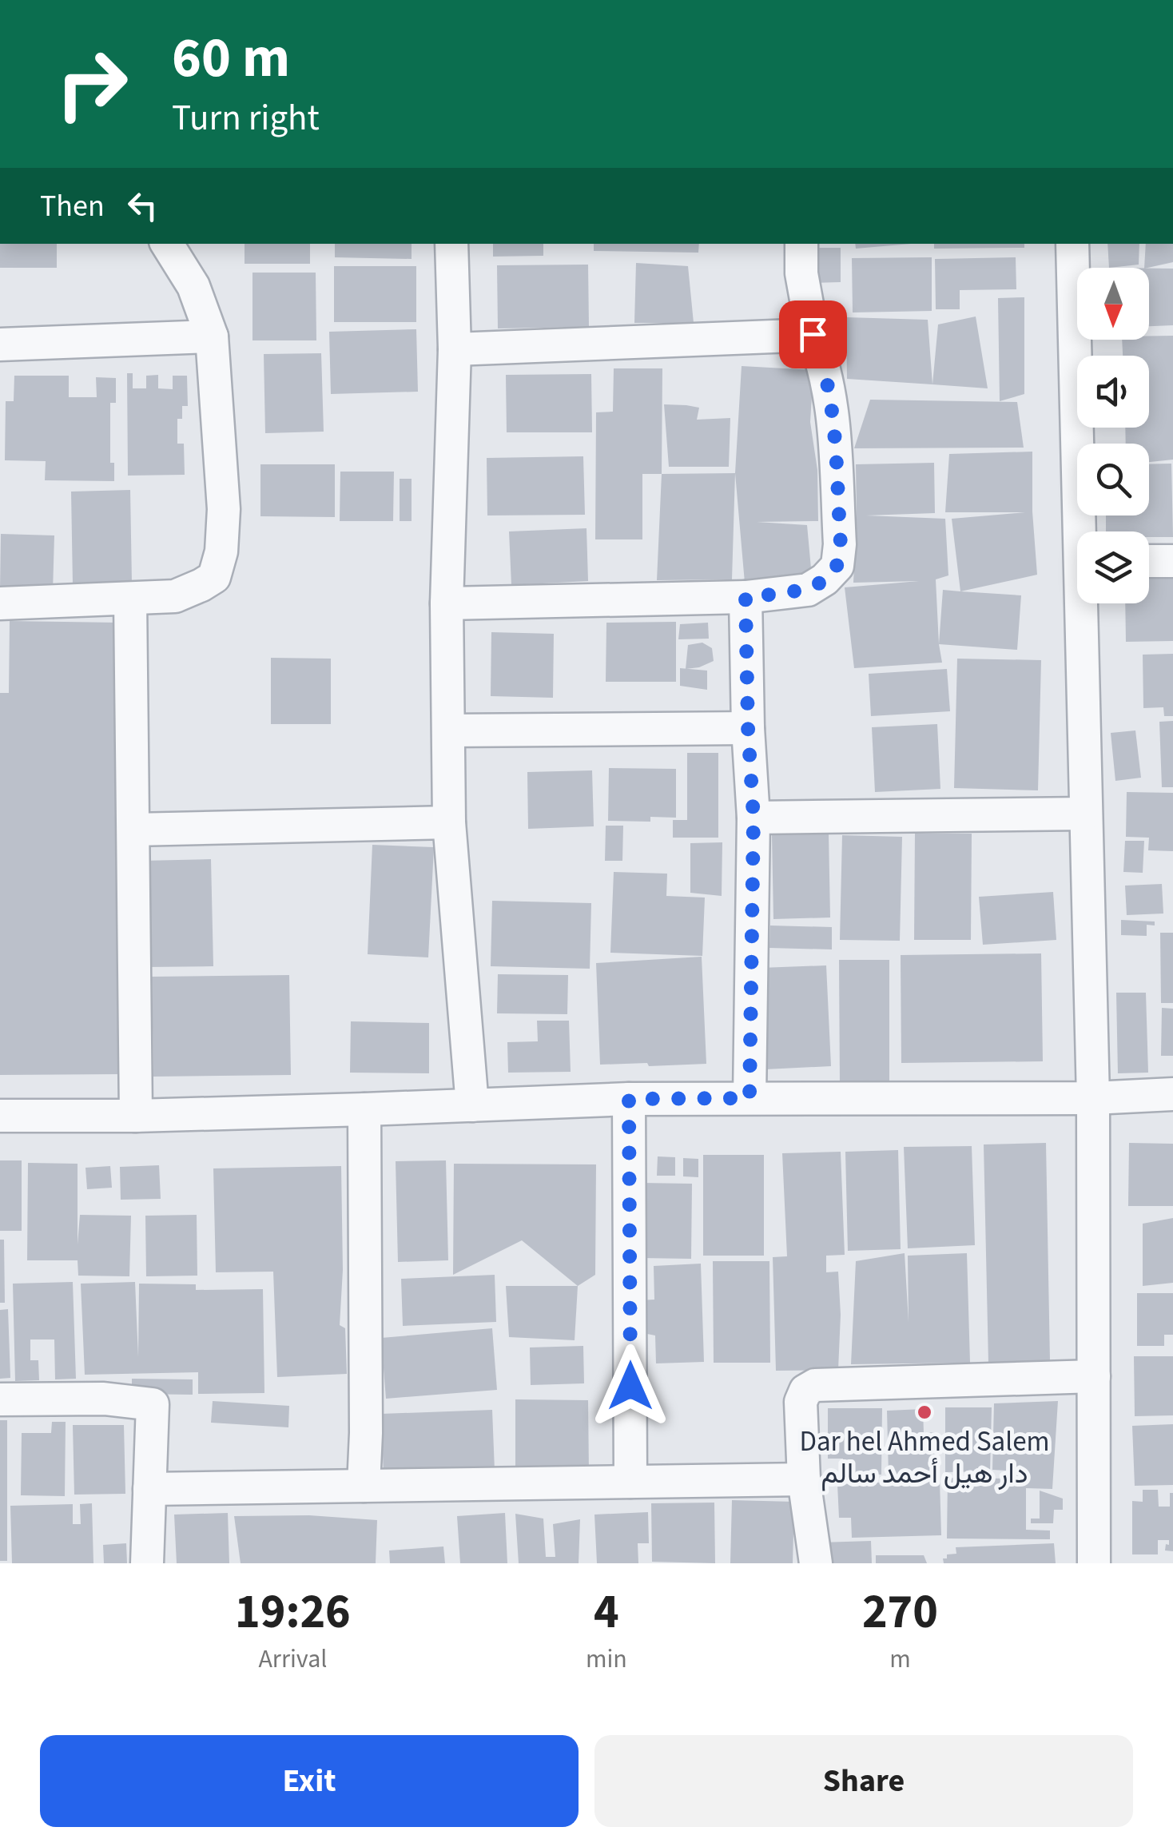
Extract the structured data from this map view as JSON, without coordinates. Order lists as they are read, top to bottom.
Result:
{
  "places": ["Dar hel Ahmed Salem دار هيل أحمد سالم"],
  "north": "bottom",
  "page": {
    "turn": ["60 m", "Turn right"],
    "then": "Then",
    "eta": [
      "19:26",
      "Arrival",
      "4",
      "min",
      "270",
      "m"
    ],
    "buttons": ["Exit", "Share"]
  }
}
